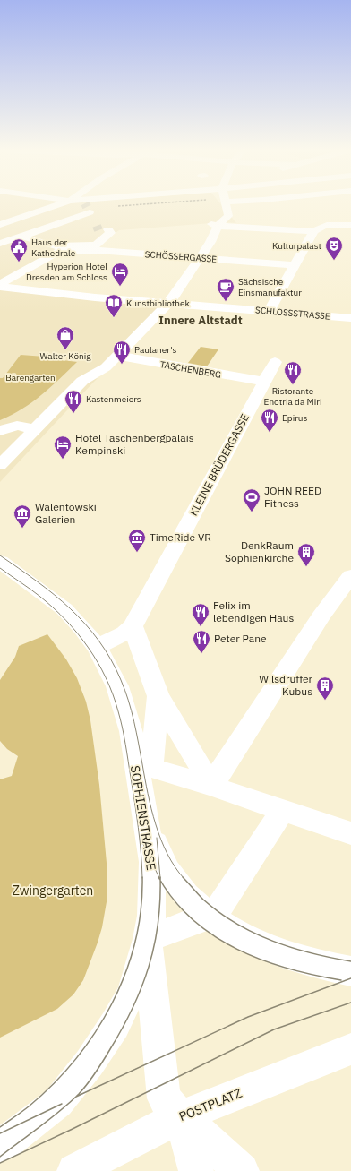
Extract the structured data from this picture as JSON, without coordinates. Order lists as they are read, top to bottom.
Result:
{
  "streets": {
    "street": [
      "SCHÖSSERGASSE",
      "SCHLOSSSTRASSE",
      "TASCHENBERG",
      "KLEINE BRÜDERGASSE",
      "SOPHIENSTRASSE",
      "POSTPLATZ"
    ]
  },
  "crossings": [
    ["TASCHENBERG", "KLEINE BRÜDERGASSE"],
    ["KLEINE BRÜDERGASSE", "SOPHIENSTRASSE"]
  ],
  "districts": ["Innere Altstadt"],
  "parks": ["Bärengarten", "Zwingergarten"],
  "places": {
    "theatre": ["Kulturpalast"],
    "public building": ["Haus der Kathedrale"],
    "hotel": ["Hyperion Hotel Dresden am Schloss", "Hotel Taschenbergpalais Kempinski"],
    "cafe": ["Sächsische Einsmanufaktur"],
    "library": ["Kunstbibliothek"],
    "shop": ["Walter König"],
    "restaurant": [
      "Paulaner's",
      "Ristorante Enotria da Miri",
      "Kastenmeiers",
      "Epirus",
      "Felix im lebendigen Haus",
      "Peter Pane"
    ],
    "sports": ["JOHN REED Fitness"],
    "museum": ["Walentowski Galerien", "TimeRide VR"],
    "building": ["DenkRaum Sophienkirche", "Wilsdruffer Kubus"]
  }
}
